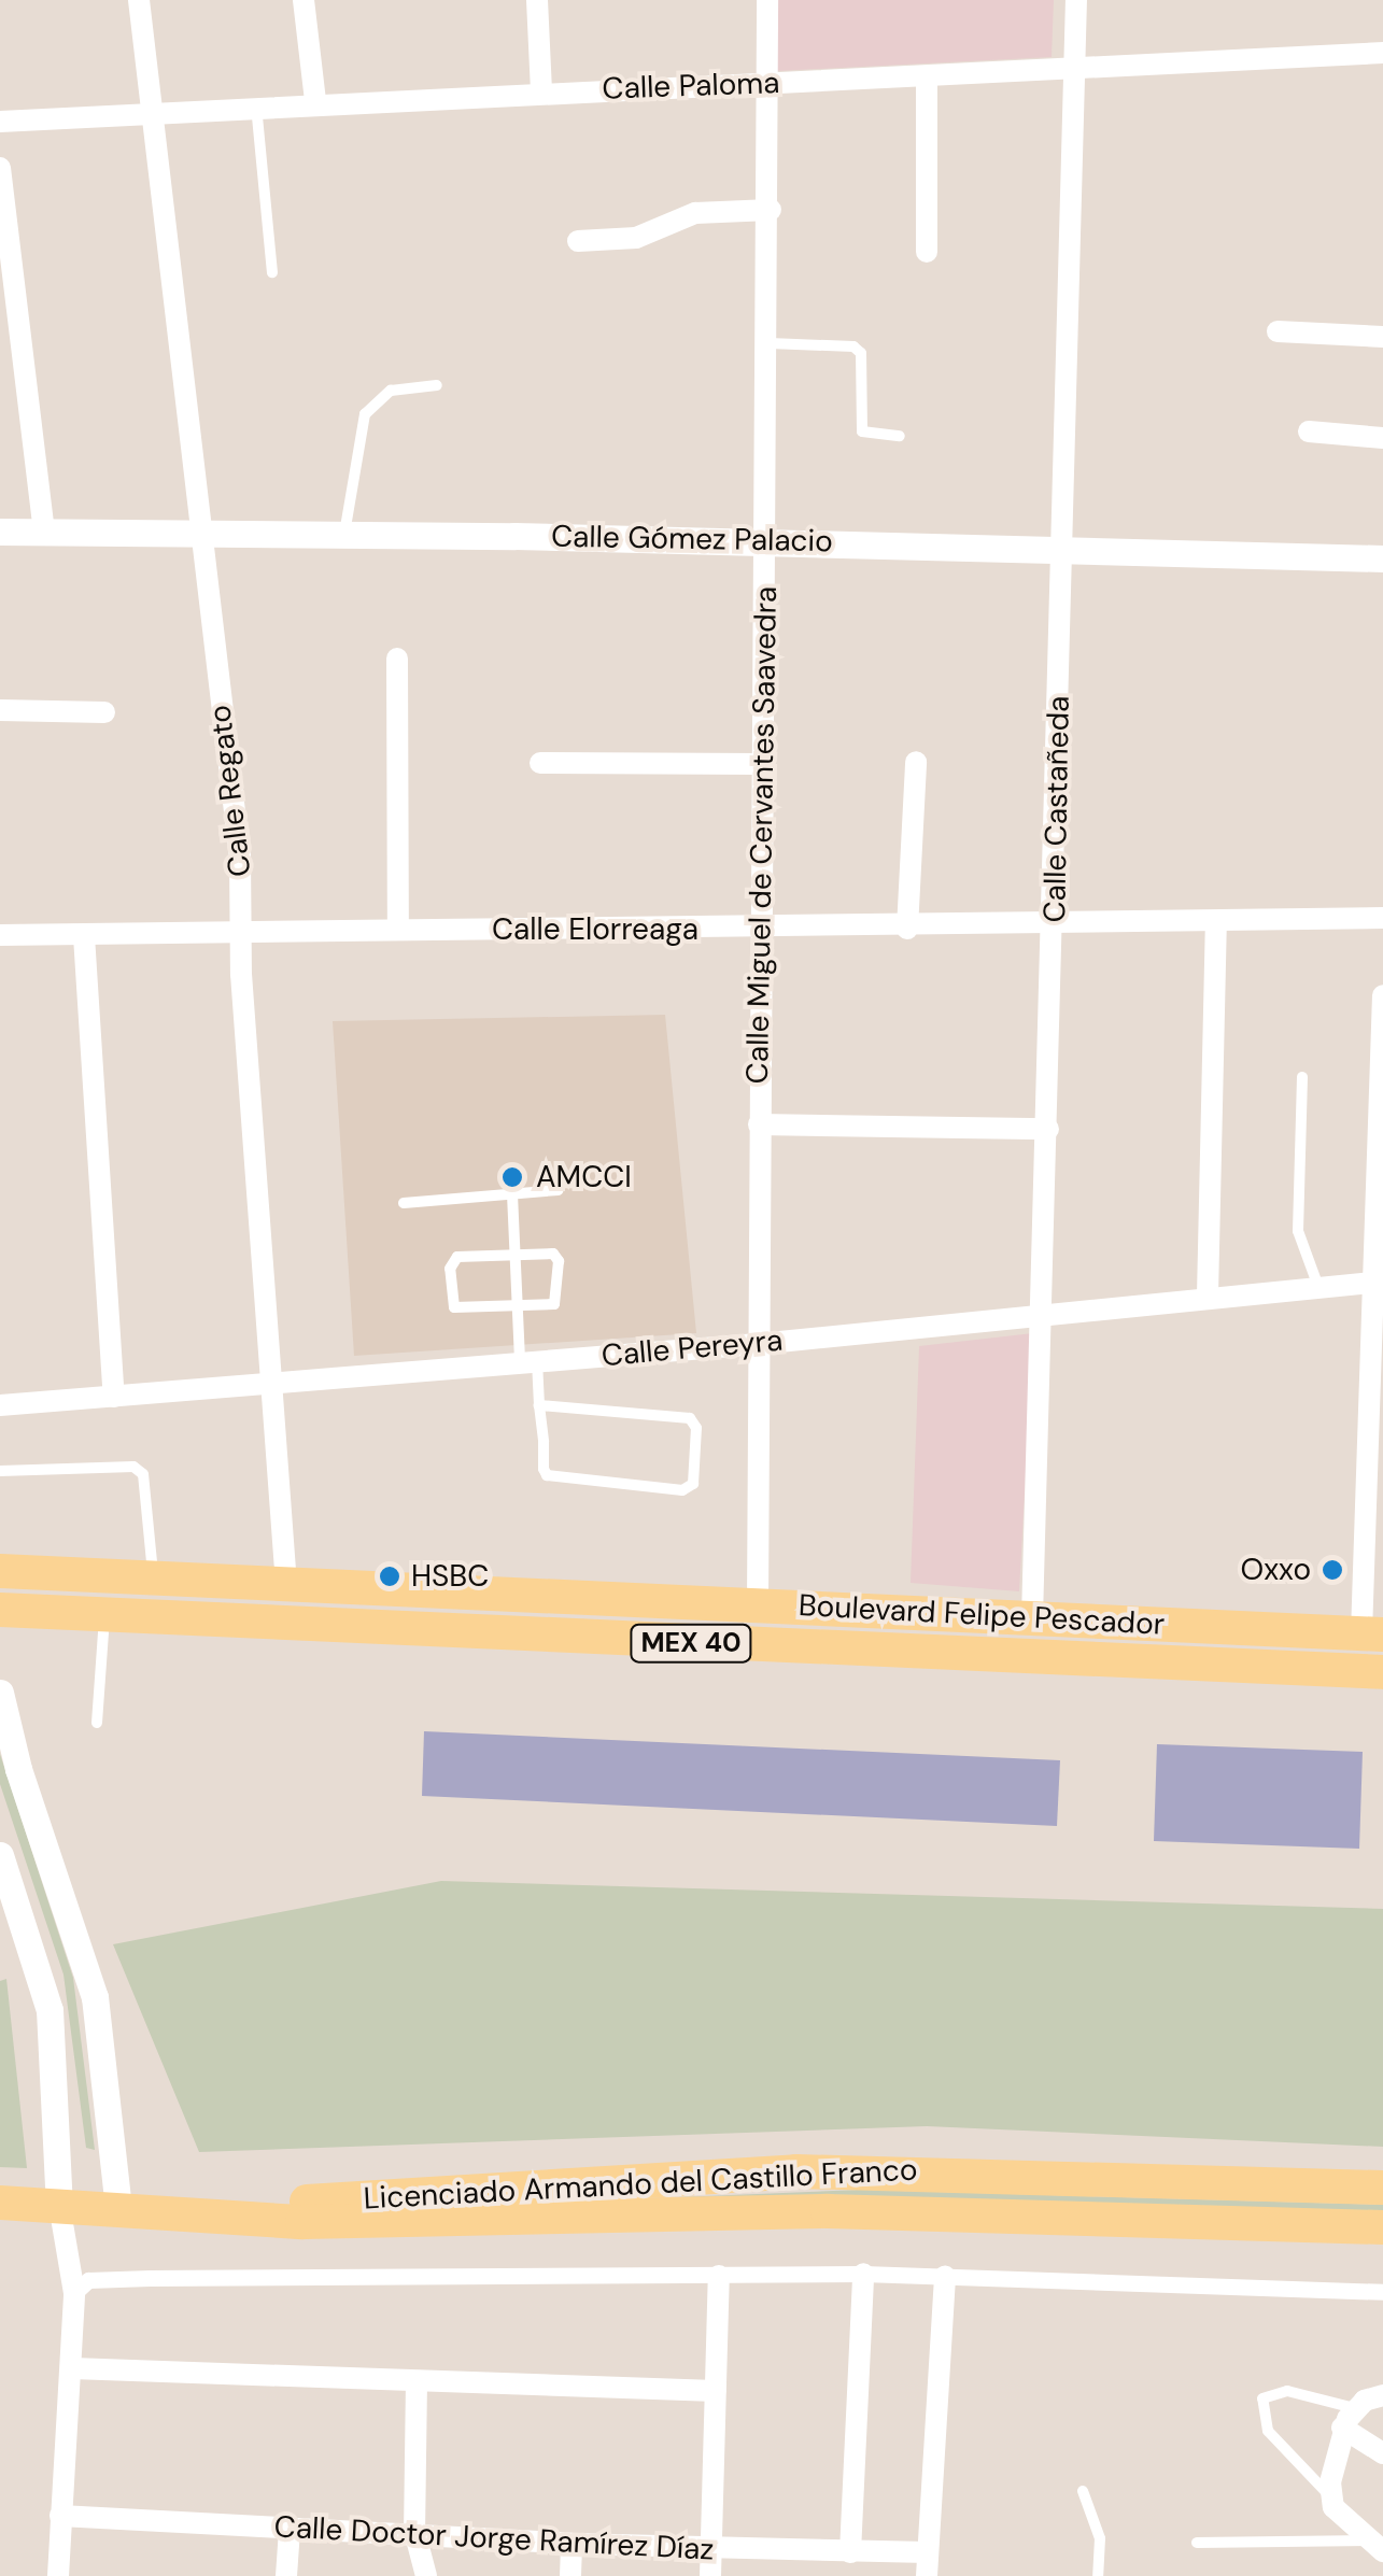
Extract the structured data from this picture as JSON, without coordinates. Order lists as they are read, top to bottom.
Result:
{
  "streets": {
    "main road": ["Boulevard Felipe Pescador", "MEX 40", "Licenciado Armando del Castillo Franco"],
    "street": [
      "Calle Paloma",
      "Calle Gómez Palacio",
      "Calle Regato",
      "Calle Castañeda",
      "Calle Miguel de Cervantes Saavedra",
      "Calle Elorreaga",
      "Calle Pereyra",
      "Calle Doctor Jorge Ramírez Díaz"
    ]
  },
  "crossings": [
    ["Calle Paloma", "Calle Regato"],
    ["Calle Paloma", "Calle Castañeda"],
    ["Calle Paloma", "Calle Miguel de Cervantes Saavedra"],
    ["Calle Gómez Palacio", "Calle Regato"],
    ["Calle Gómez Palacio", "Calle Castañeda"],
    ["Calle Gómez Palacio", "Calle Miguel de Cervantes Saavedra"],
    ["Calle Regato", "Calle Elorreaga"],
    ["Calle Regato", "Calle Pereyra"],
    ["Calle Regato", "Boulevard Felipe Pescador"],
    ["Calle Castañeda", "Calle Elorreaga"],
    ["Calle Castañeda", "Calle Pereyra"],
    ["Calle Castañeda", "Boulevard Felipe Pescador"],
    ["Calle Miguel de Cervantes Saavedra", "Calle Elorreaga"],
    ["Calle Miguel de Cervantes Saavedra", "Calle Pereyra"],
    ["Calle Miguel de Cervantes Saavedra", "Boulevard Felipe Pescador"]
  ],
  "places": ["AMCCI", "Oxxo", "HSBC"]
}
